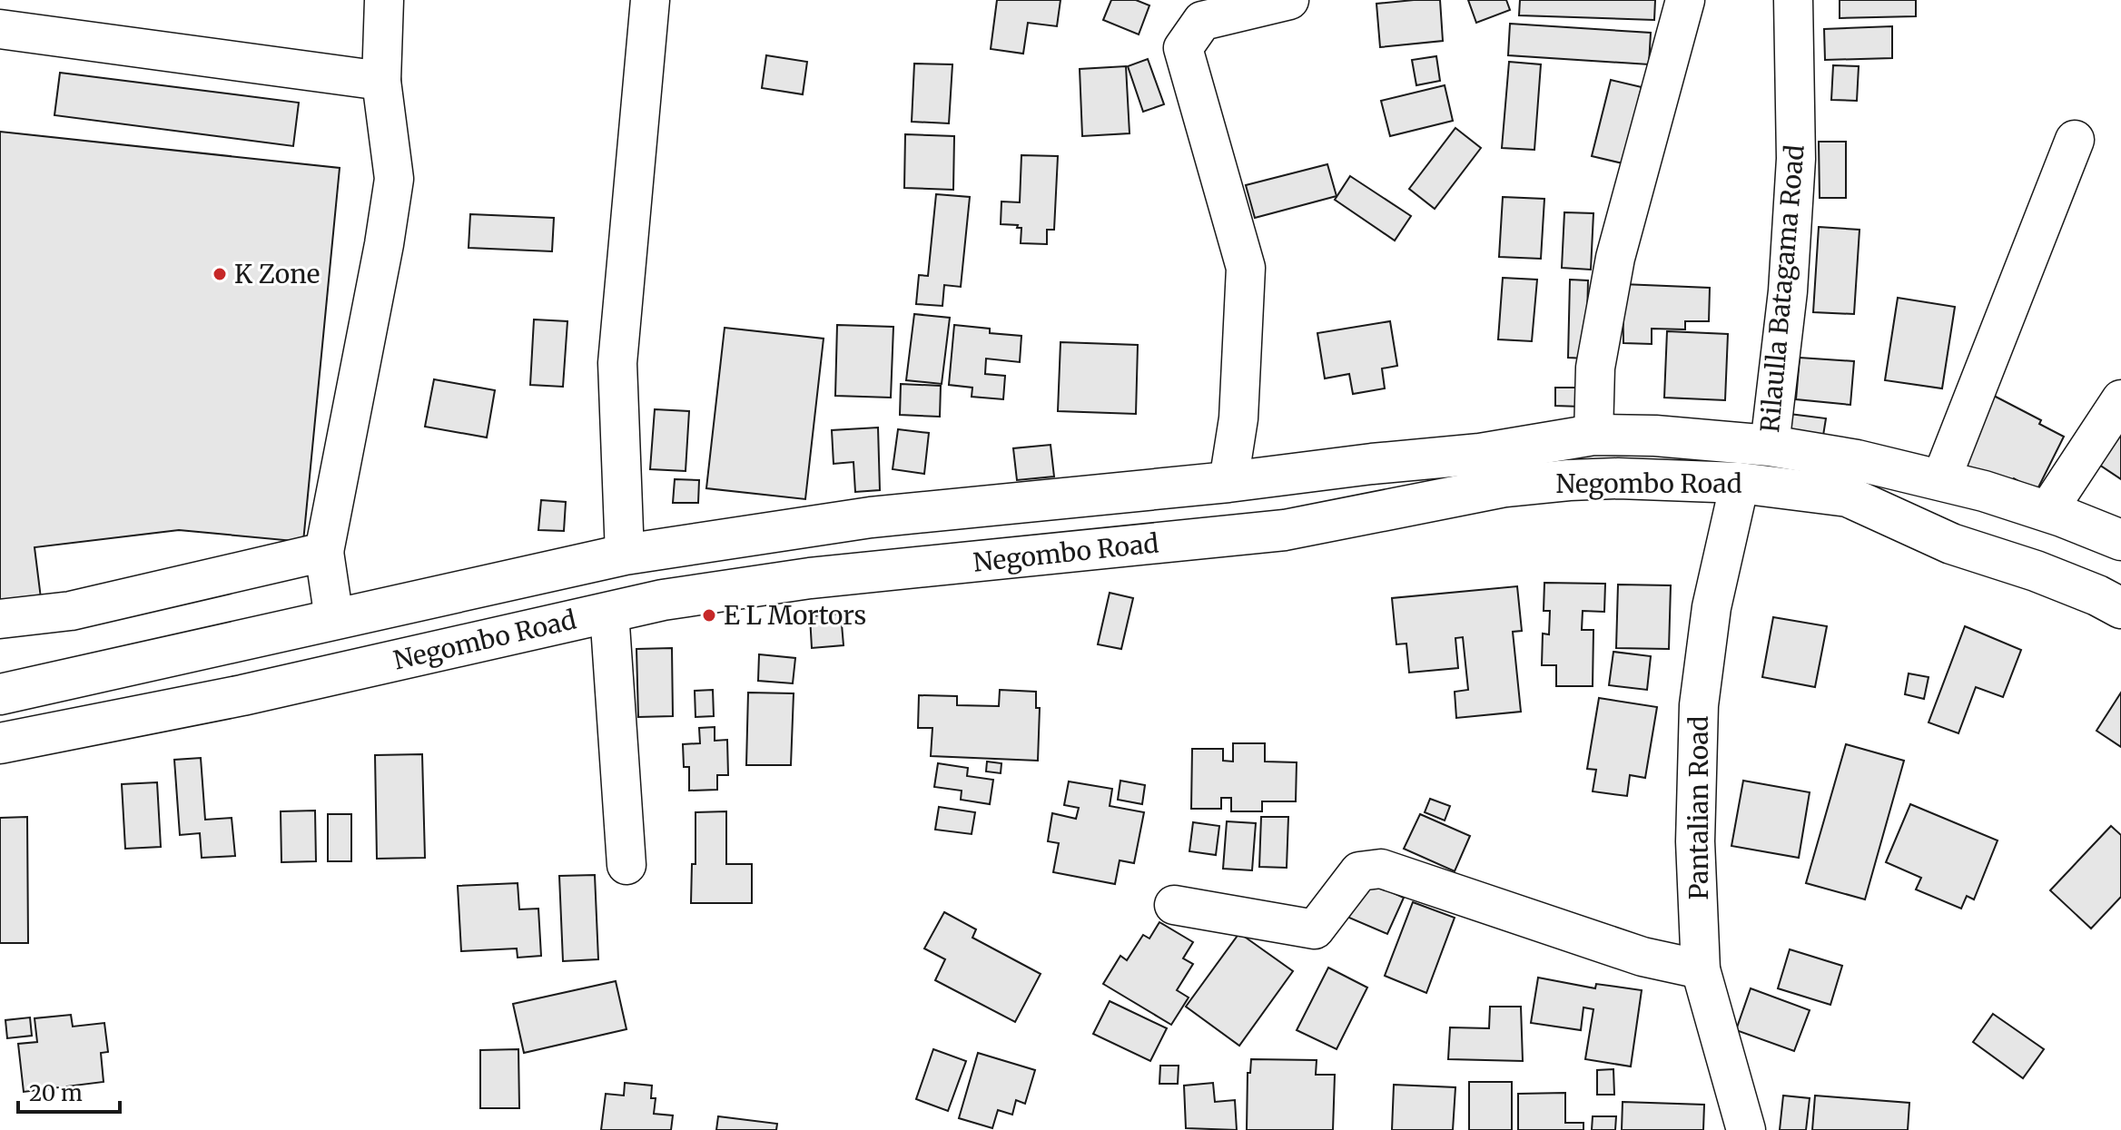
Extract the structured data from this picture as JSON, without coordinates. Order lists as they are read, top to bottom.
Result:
{
  "streets": {
    "highway": ["Negombo Road"],
    "street": ["Rilaulla Batagama Road", "Pantalian Road"]
  },
  "crossings": [
    ["Rilaulla Batagama Road", "Negombo Road"],
    ["Negombo Road", "Pantalian Road"]
  ],
  "places": ["K Zone", "E L Mortors"],
  "scale_bar": "20 m"
}
